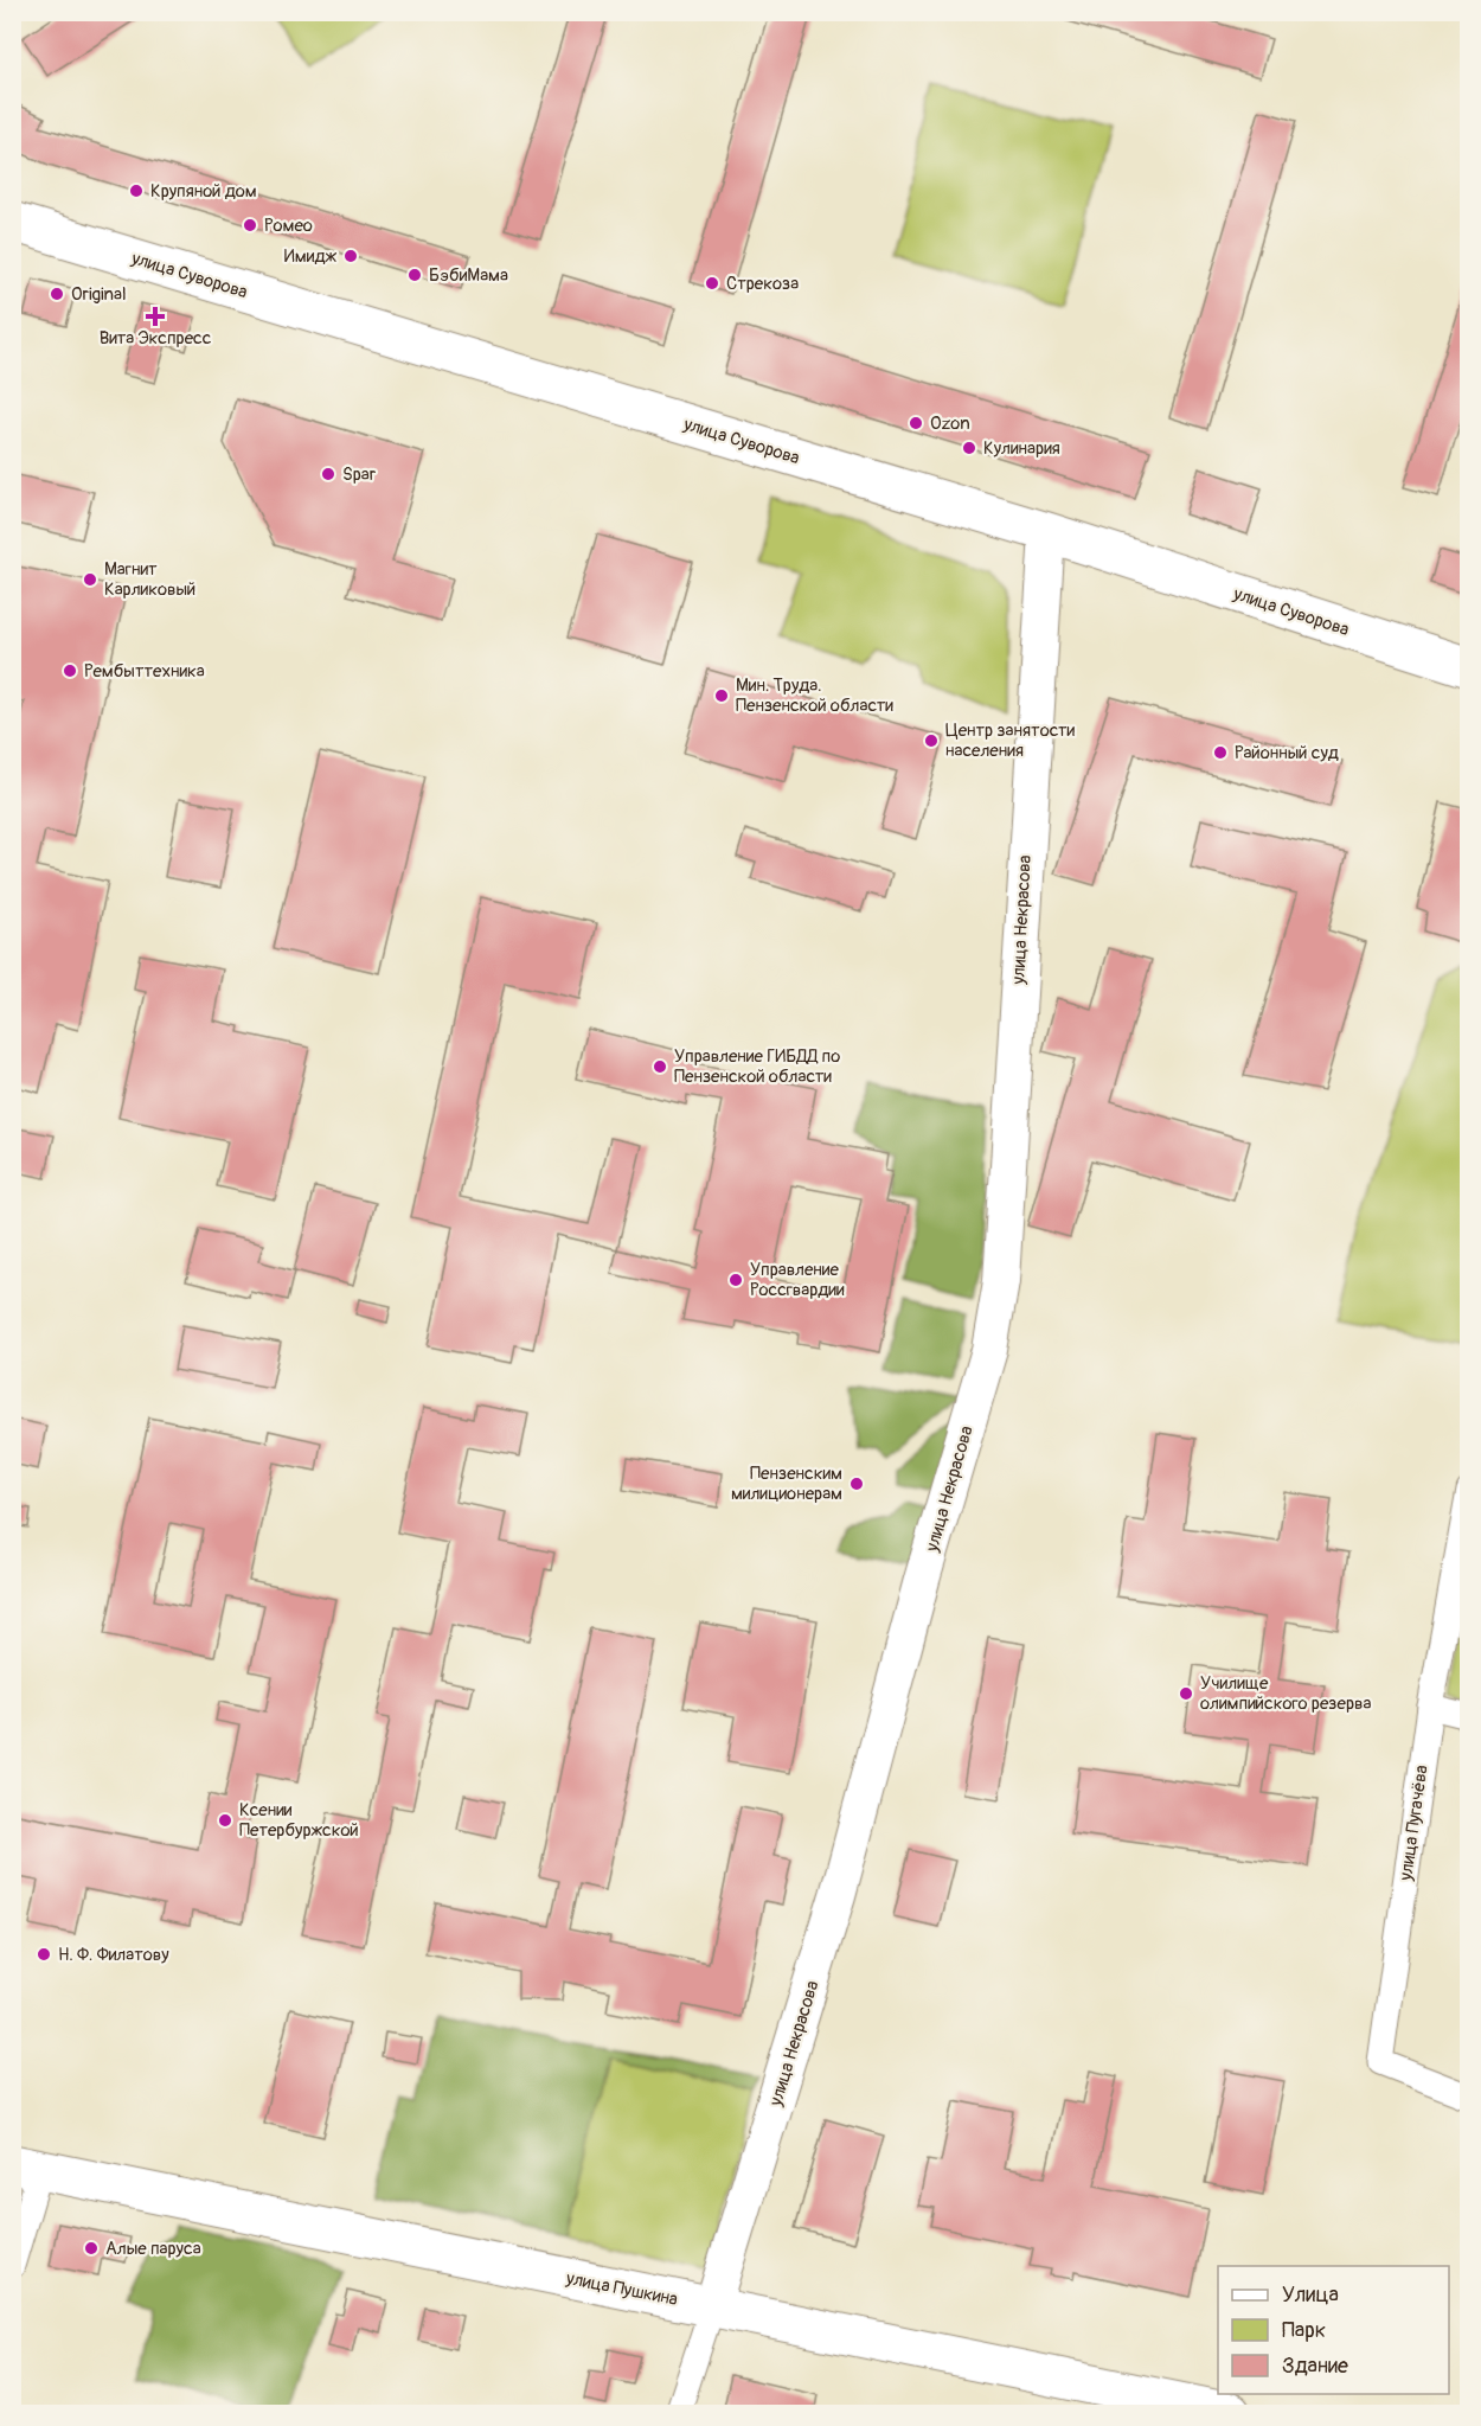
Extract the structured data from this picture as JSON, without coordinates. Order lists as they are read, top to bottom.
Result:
{
  "streets": {
    "main road": ["улица Суворова", "улица Некрасова", "улица Пушкина"],
    "street": ["улица Пугачёва"]
  },
  "crossings": [
    ["улица Суворова", "улица Некрасова"],
    ["улица Некрасова", "улица Пушкина"]
  ],
  "places": {
    "other": [
      "Крупяной дом",
      "Ромео",
      "Имидж",
      "БэбиМама",
      "Стрекоза",
      "Original",
      "Ozon",
      "Кулинария",
      "Spar",
      "Магнит Карликовый",
      "Рембыттехника",
      "Мин. Труда. Пензенской области",
      "Центр занятости населения",
      "Районный суд",
      "Управление ГИБДД по Пензенской области",
      "Управление Россгвардии",
      "Пензенским милиционерам",
      "Училище олимпийского резерва",
      "Ксении Петербуржской",
      "Н. Ф. Филатову",
      "Алые паруса"
    ],
    "health": ["Вита Экспресс"]
  },
  "legend": ["Улица", "Парк", "Здание"]
}
